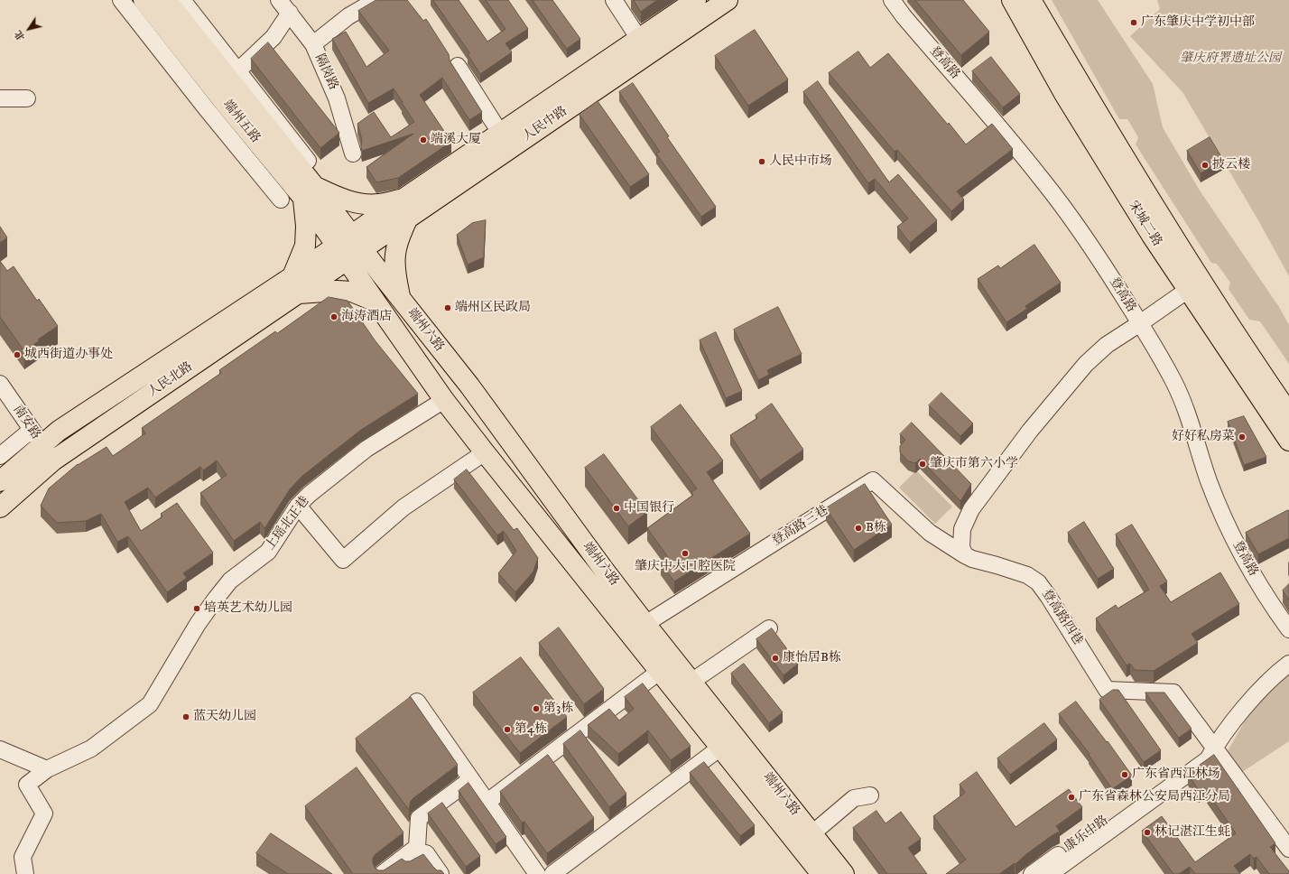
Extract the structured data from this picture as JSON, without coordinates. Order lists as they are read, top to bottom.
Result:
{
  "streets": {
    "main road": [
      "端州五路",
      "人民中路",
      "宋城二路",
      "端州六路",
      "人民北路"
    ],
    "street": [
      "登高路",
      "隔岗路",
      "南安路",
      "上瑶北正巷",
      "登高路三巷",
      "登高路四巷",
      "康乐中路"
    ]
  },
  "crossings": [
    ["端州五路", "人民中路"],
    ["端州五路", "端州六路"],
    ["端州五路", "人民北路"],
    ["人民中路", "端州六路"],
    ["人民中路", "人民北路"],
    ["端州六路", "人民北路"],
    ["端州六路", "上瑶北正巷"],
    ["端州六路", "登高路三巷"],
    ["人民北路", "南安路"],
    ["登高路三巷", "登高路四巷"],
    ["登高路四巷", "康乐中路"]
  ],
  "parks": ["肇庆府署遗址公园"],
  "places": [
    "广东肇庆中学初中部",
    "端溪大厦",
    "人民中市场",
    "披云楼",
    "端州区民政局",
    "海涛酒店",
    "城西街道办事处",
    "好好私房菜",
    "肇庆市第六小学",
    "中国银行",
    "B栋",
    "肇庆中大口腔医院",
    "培英艺术幼儿园",
    "康怡居B栋",
    "第3栋",
    "蓝天幼儿园",
    "第4栋",
    "广东省西江林场",
    "广东省森林公安局西江分局",
    "林记湛江生蚝"
  ],
  "north": "bottom left"
}
